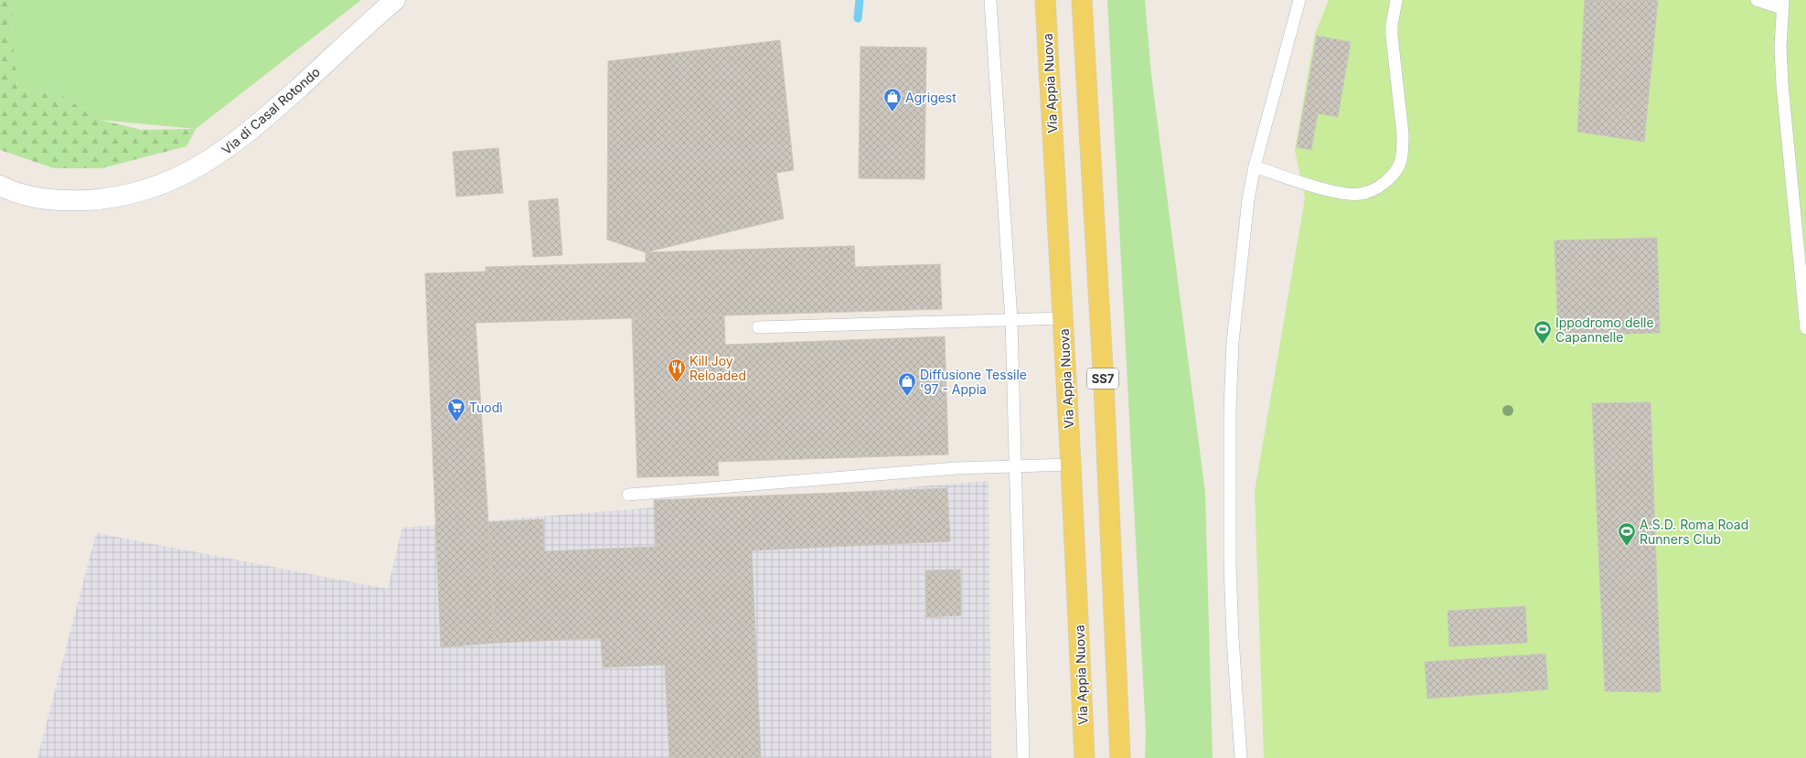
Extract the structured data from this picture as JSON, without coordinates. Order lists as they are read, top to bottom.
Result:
{
  "streets": {
    "main road": ["Via Appia Nuova", "SS7"],
    "street": ["Via di Casal Rotondo"]
  },
  "places": {
    "shop": ["Agrigest", "Diffusione Tessile '97 - Appia"],
    "sports": ["Ippodromo delle Capannelle", "A.S.D. Roma Road Runners Club"],
    "restaurant": ["Kill Joy Reloaded"],
    "supermarket": ["Tuodì"]
  }
}
